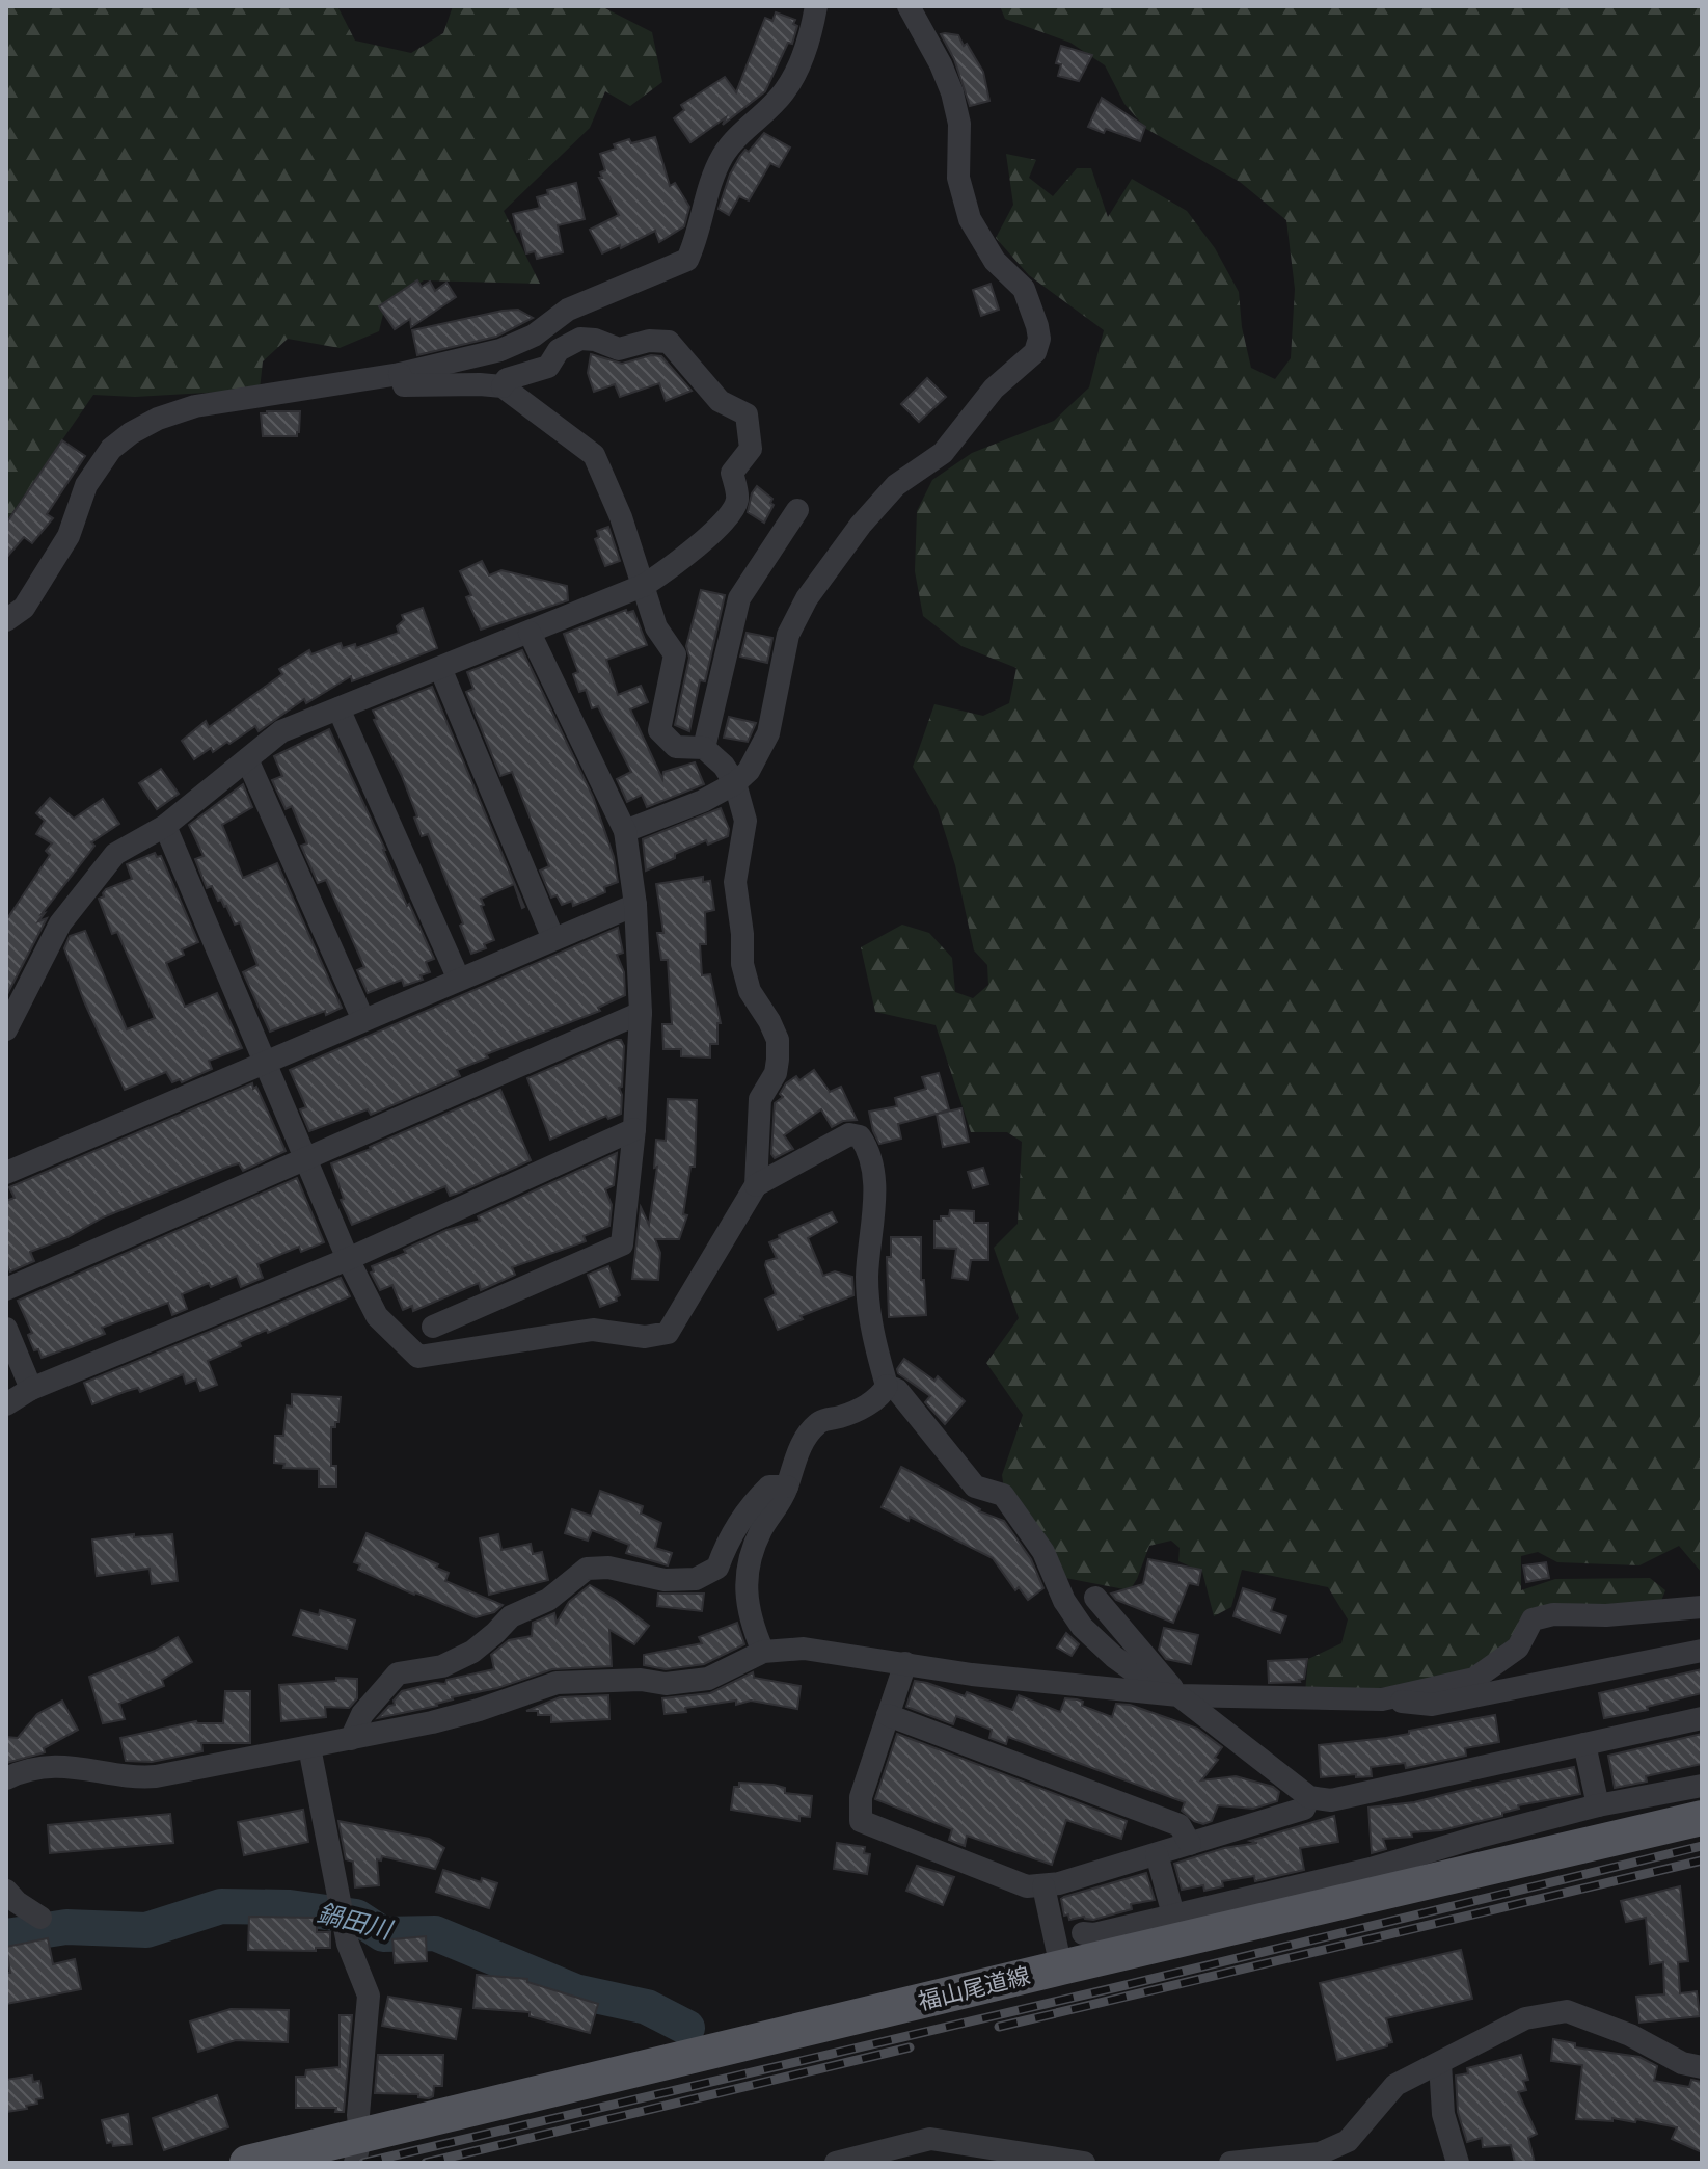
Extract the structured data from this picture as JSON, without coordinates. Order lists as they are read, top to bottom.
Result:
{
  "streets": {
    "main road": ["福山尾道線"]
  },
  "water": ["鍋田川"]
}
